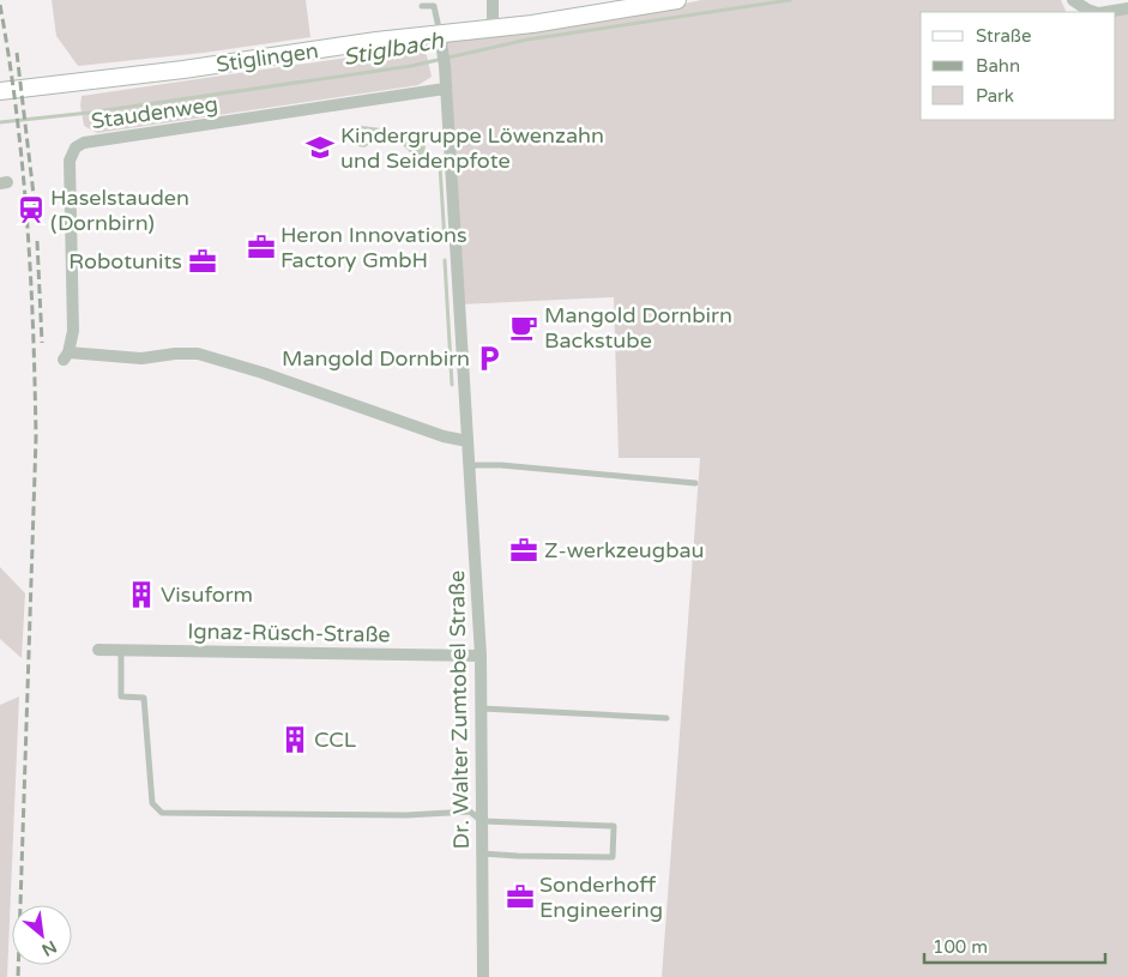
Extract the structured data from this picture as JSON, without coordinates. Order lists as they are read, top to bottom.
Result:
{
  "streets": {
    "main road": ["Stiglingen"],
    "street": ["Staudenweg", "Ignaz-Rüsch-Straße", "Dr. Walter Zumtobel Straße"]
  },
  "crossings": [
    ["Stiglingen", "Dr. Walter Zumtobel Straße"],
    ["Staudenweg", "Dr. Walter Zumtobel Straße"],
    ["Ignaz-Rüsch-Straße", "Dr. Walter Zumtobel Straße"]
  ],
  "water": ["Stiglbach"],
  "places": {
    "school or university": ["Kindergruppe Löwenzahn und Seidenpfote"],
    "station": ["Haselstauden (Dornbirn)"],
    "office": [
      "Heron Innovations Factory GmbH",
      "Robotunits",
      "Z-werkzeugbau",
      "Sonderhoff Engineering"
    ],
    "cafe": ["Mangold Dornbirn Backstube"],
    "parking": ["Mangold Dornbirn"],
    "building": ["Visuform", "CCL"]
  },
  "legend": ["Straße", "Bahn", "Park"],
  "scale_bar": "100 m",
  "north": "bottom right"
}
